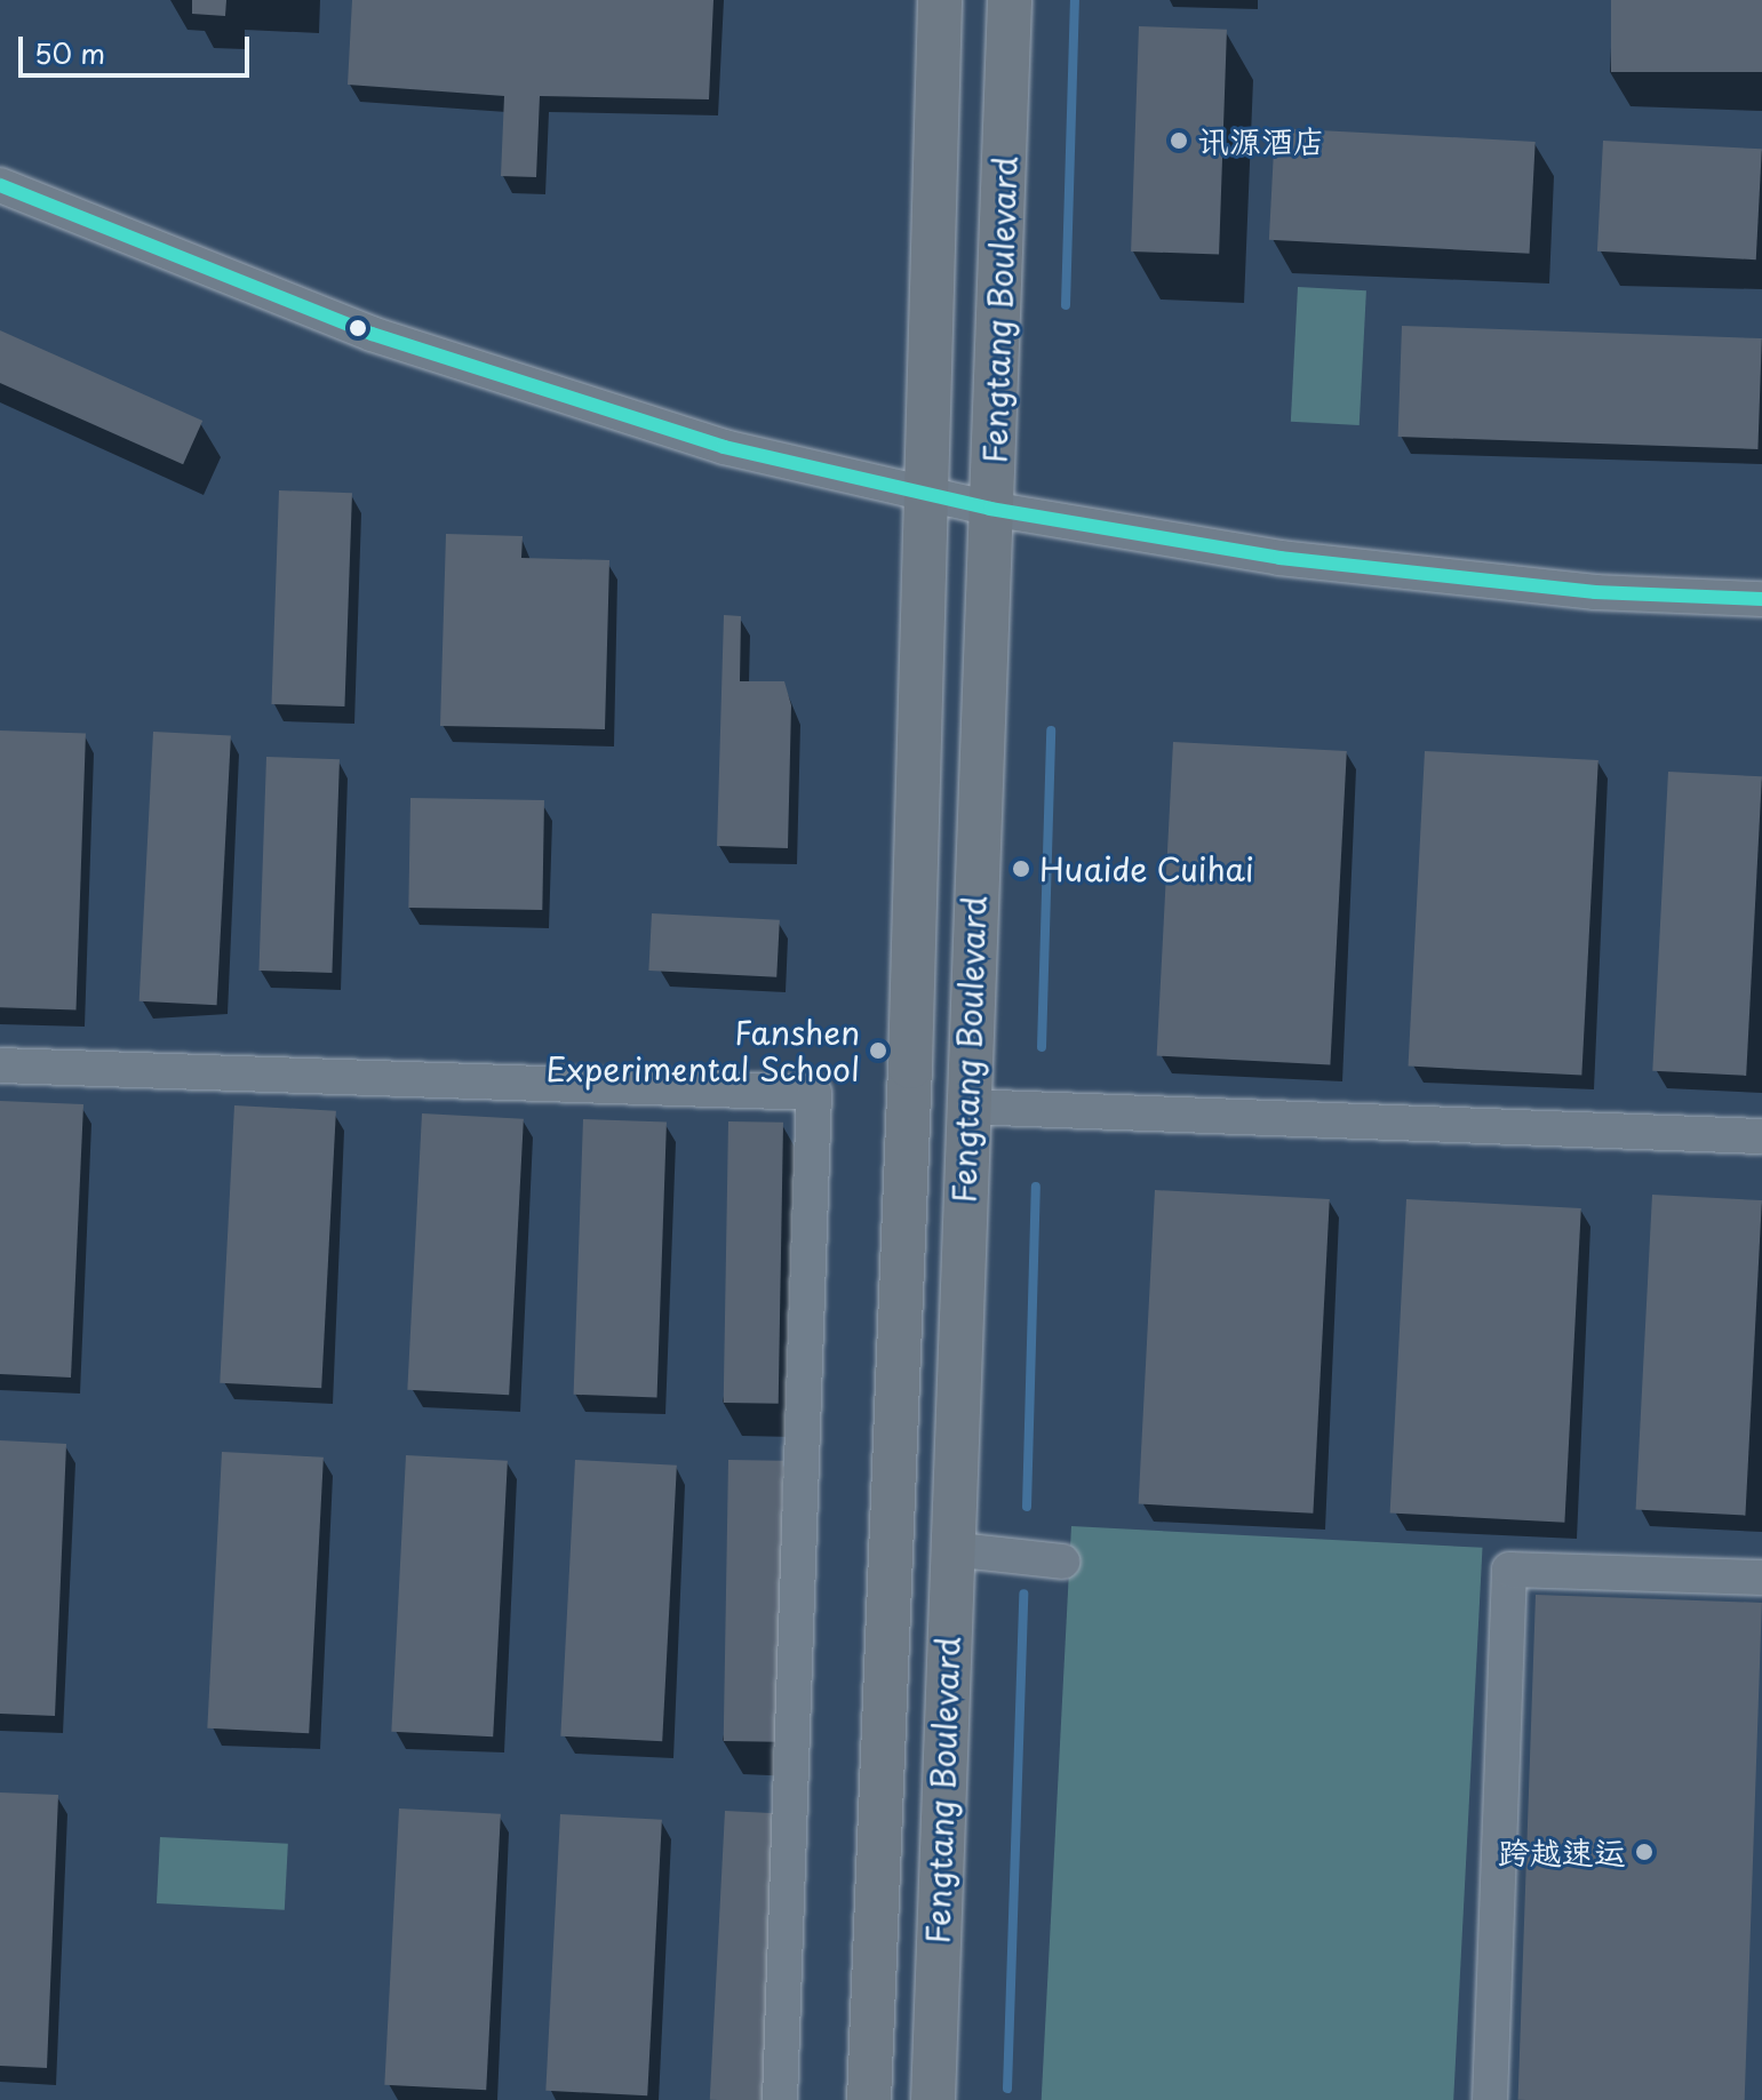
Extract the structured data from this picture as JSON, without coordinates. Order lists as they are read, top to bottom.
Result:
{
  "streets": {
    "main road": ["Fengtang Boulevard"]
  },
  "places": [
    "讯源酒店",
    "Huaide Cuihai",
    "Fanshen Experimental School",
    "跨越速运"
  ],
  "scale_bar": "50 m"
}
